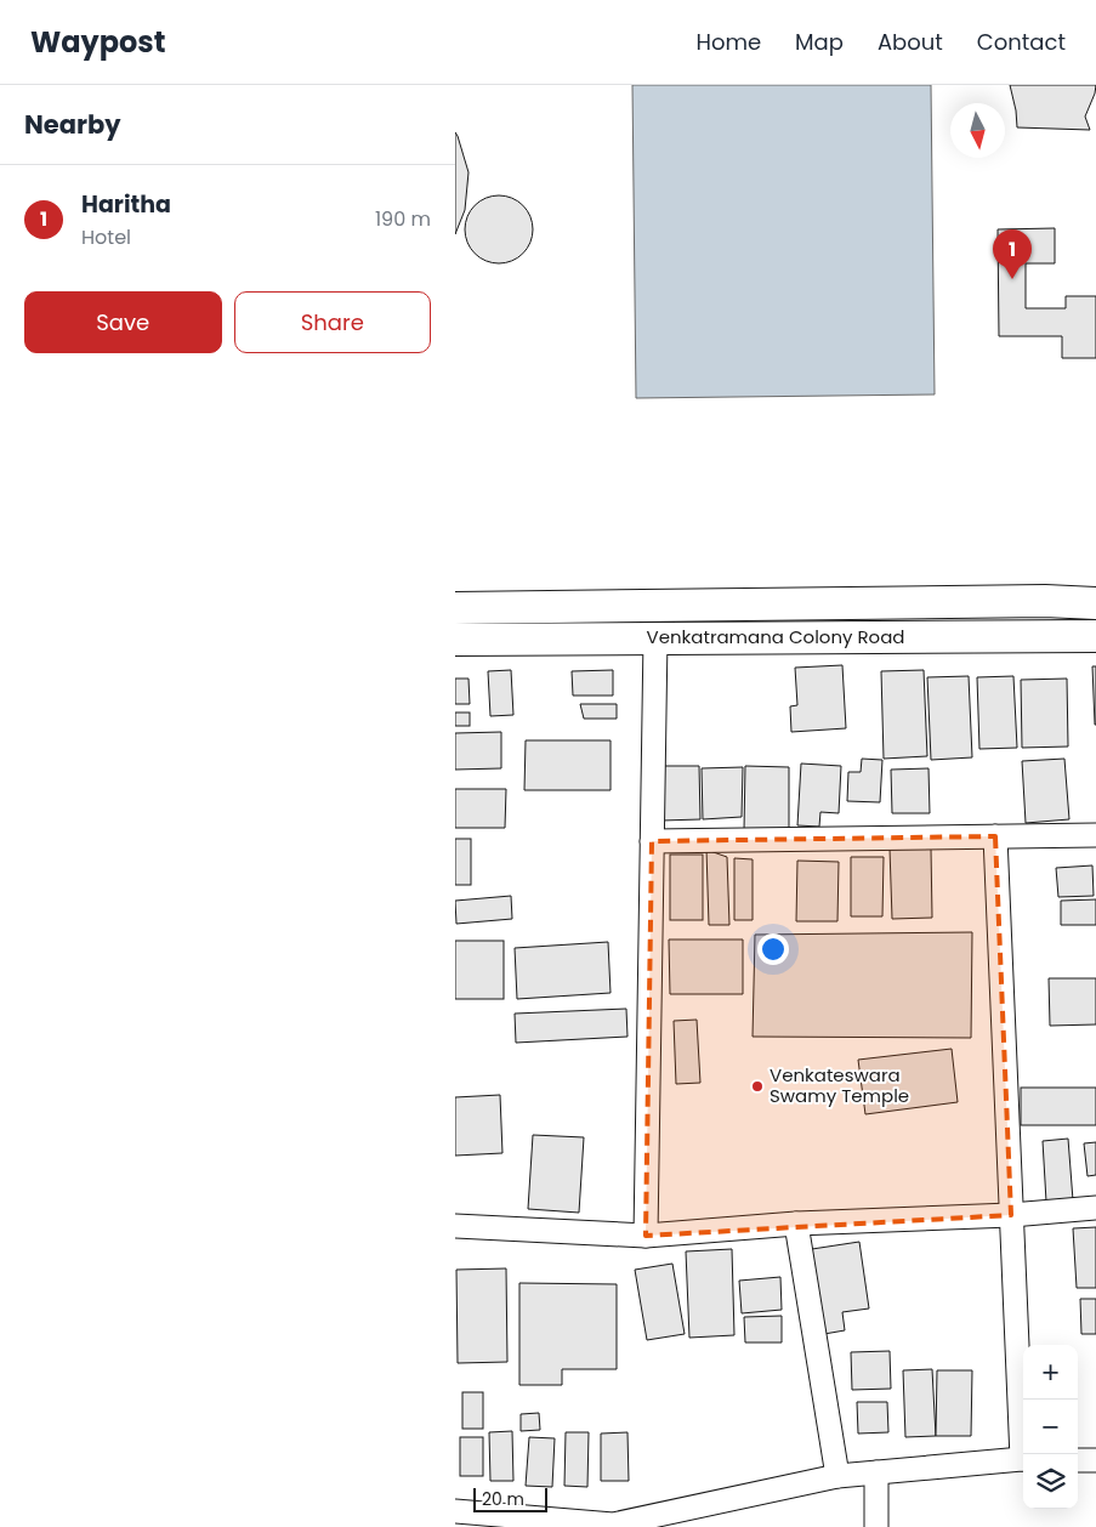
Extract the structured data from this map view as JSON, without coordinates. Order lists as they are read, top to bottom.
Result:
{
  "streets": {
    "main road": ["Venkatramana Colony Road"]
  },
  "places": ["Venkateswara Swamy Temple"],
  "scale_bar": "20 m",
  "north": "bottom",
  "page": {
    "header": "Waypost",
    "nav": [
      "Home",
      "Map",
      "About",
      "Contact"
    ],
    "heading": "Nearby",
    "list": [
      {
        "mark": "1",
        "name": "Haritha",
        "note": "Hotel",
        "value": "190 m"
      }
    ],
    "pins": "1",
    "buttons": ["Save", "Share"],
    "map_buttons": ["+", "−"],
    "scale": "20 m"
  }
}
